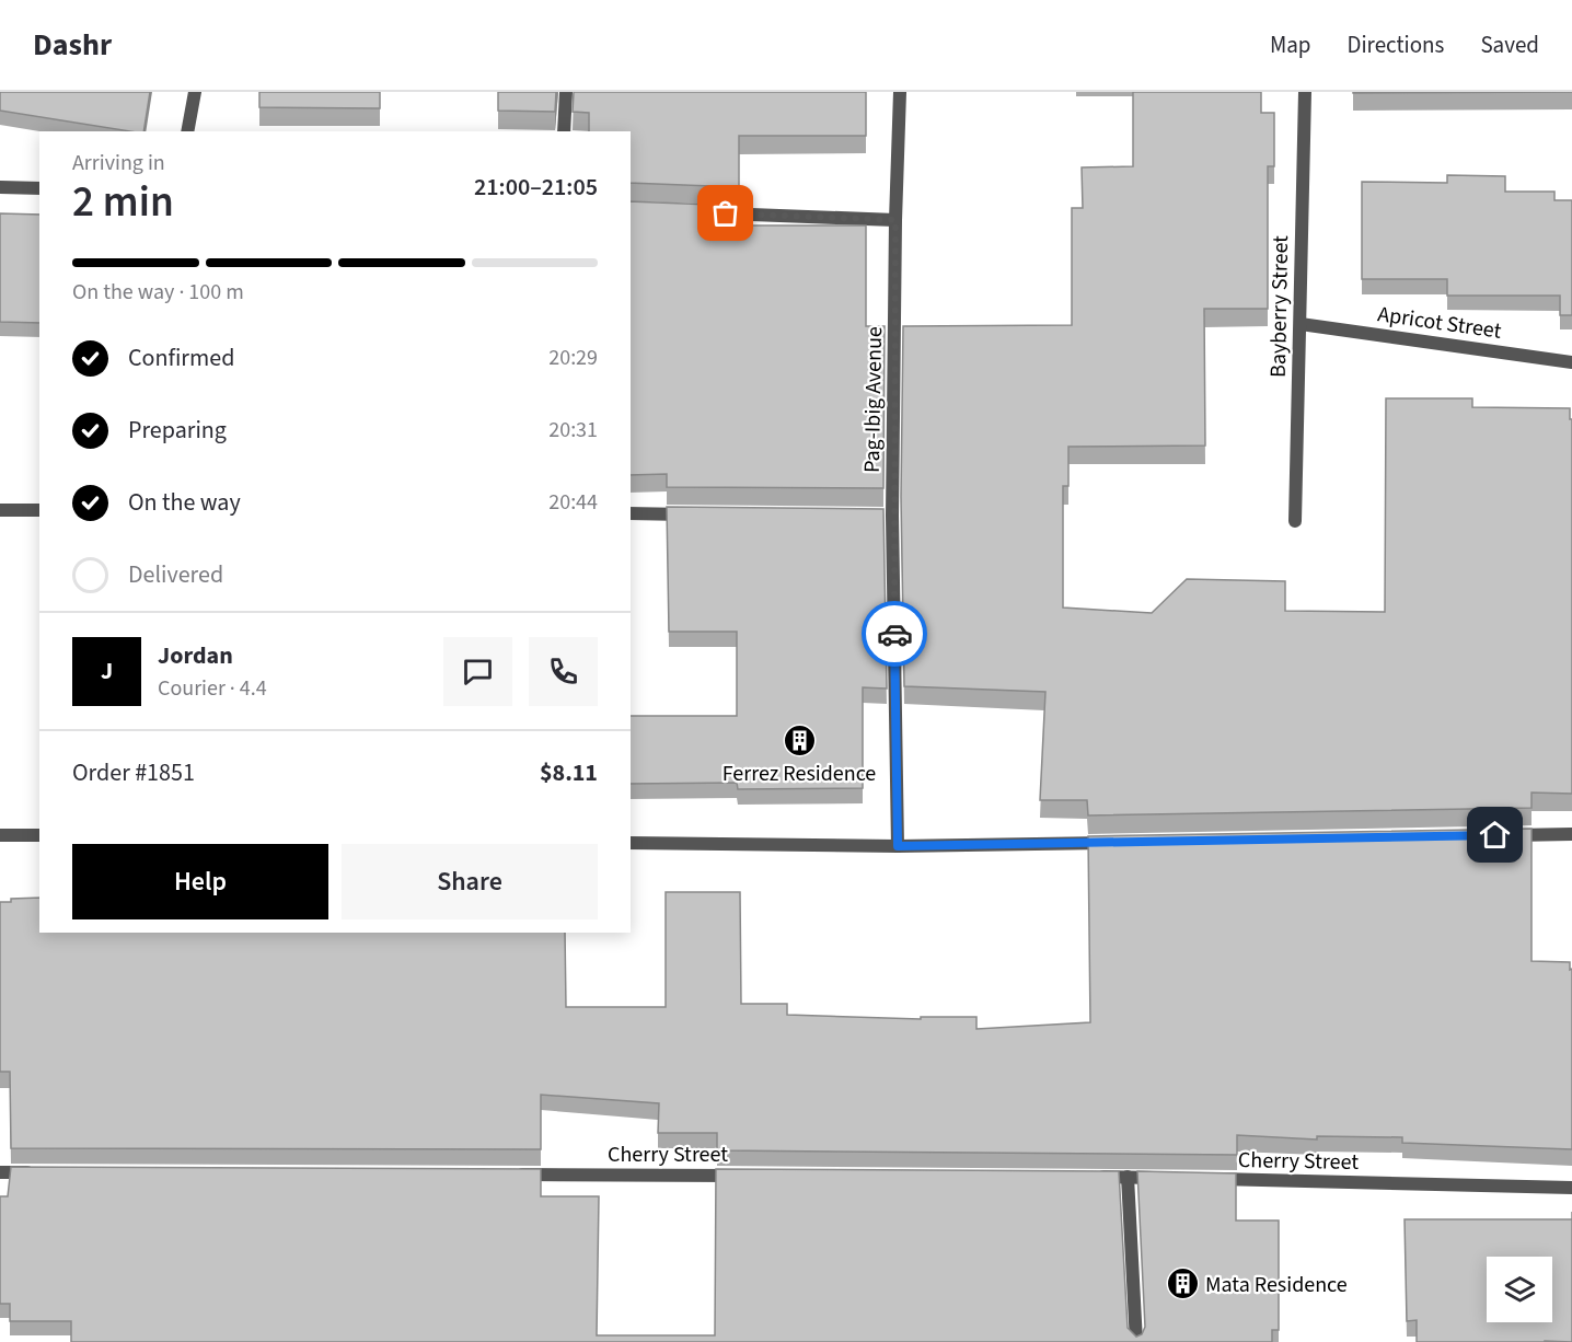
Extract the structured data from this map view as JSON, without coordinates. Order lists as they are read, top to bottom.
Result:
{
  "streets": {
    "street": [
      "Bayberry Street",
      "Apricot Street",
      "Pag-Ibig Avenue",
      "Cherry Street"
    ]
  },
  "crossings": [
    ["Bayberry Street", "Apricot Street"]
  ],
  "places": {
    "building": ["Ferrez Residence", "Mata Residence"]
  },
  "page": {
    "header": "Dashr",
    "nav": ["Map", "Directions", "Saved"],
    "heading": ["2 min", "Arriving in", "21:00–21:05"],
    "panel": [
      "Jordan",
      "Courier · 4.4",
      "Order #1851",
      "$8.11"
    ],
    "bar": "On the way · 100 m",
    "list": [
      ["Confirmed", "20:29"],
      ["Preparing", "20:31"],
      ["On the way", "20:44"],
      "Delivered"
    ],
    "round": "J",
    "buttons": ["Help", "Share"]
  }
}
